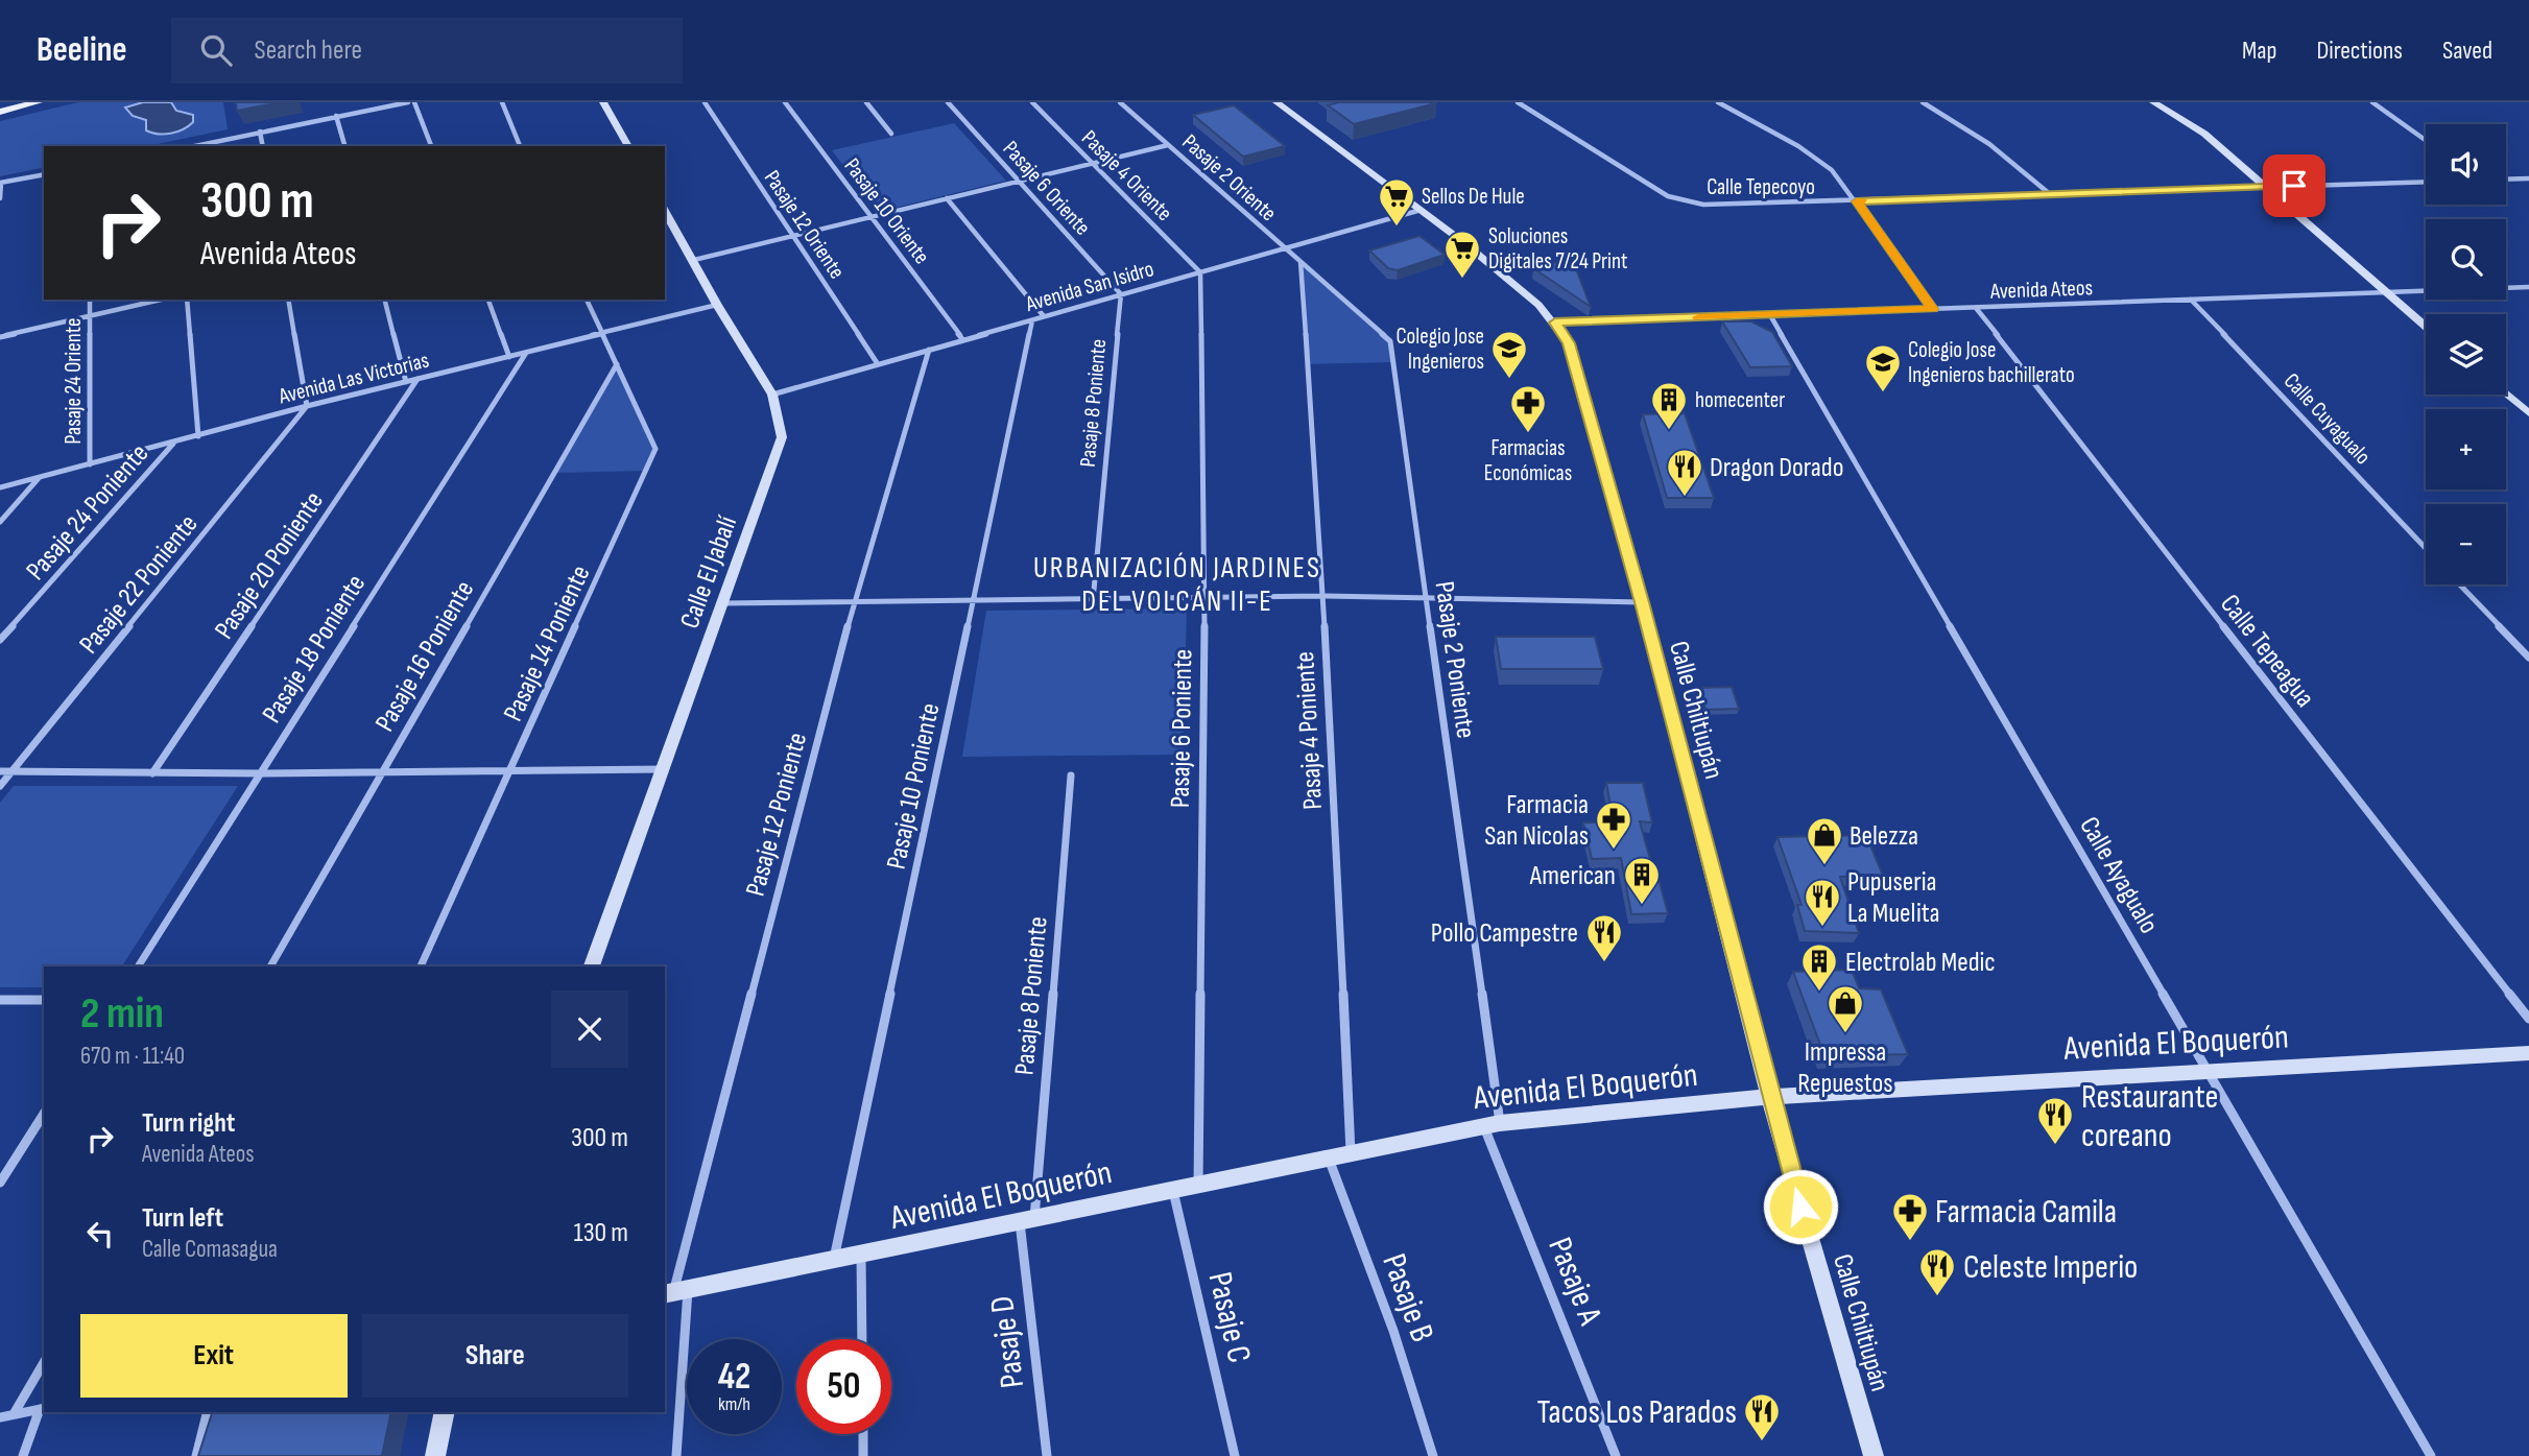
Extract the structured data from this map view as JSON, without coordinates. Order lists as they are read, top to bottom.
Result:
{
  "streets": {
    "main road": ["Calle El Jabalí", "Calle Chiltiupán", "Avenida El Boquerón"],
    "street": [
      "Pasaje 4 Oriente",
      "Pasaje 2 Oriente",
      "Calle Tepecoyo",
      "Pasaje 6 Oriente",
      "Pasaje 10 Oriente",
      "Pasaje 12 Oriente",
      "Avenida San Isidro",
      "Avenida Ateos",
      "Avenida Las Victorias",
      "Pasaje 24 Oriente",
      "Pasaje 8 Poniente",
      "Calle Cuyagualo",
      "Pasaje 24 Poniente",
      "Pasaje 20 Poniente",
      "Pasaje 22 Poniente",
      "Pasaje 14 Poniente",
      "Pasaje 18 Poniente",
      "Calle Tepeagua",
      "Pasaje 16 Poniente",
      "Pasaje 2 Poniente",
      "Pasaje 6 Poniente",
      "Pasaje 4 Poniente",
      "Pasaje 10 Poniente",
      "Pasaje 12 Poniente",
      "Calle Ayagualo",
      "Pasaje A",
      "Pasaje B",
      "Pasaje C",
      "Pasaje D"
    ]
  },
  "crossings": [
    ["Pasaje 4 Oriente", "Avenida San Isidro"],
    ["Pasaje 4 Oriente", "Pasaje 6 Poniente"],
    ["Pasaje 2 Oriente", "Avenida San Isidro"],
    ["Pasaje 2 Oriente", "Pasaje 2 Poniente"],
    ["Pasaje 6 Oriente", "Avenida San Isidro"],
    ["Pasaje 6 Oriente", "Pasaje 8 Poniente"],
    ["Pasaje 10 Oriente", "Avenida San Isidro"],
    ["Pasaje 12 Oriente", "Avenida San Isidro"],
    ["Avenida San Isidro", "Pasaje 8 Poniente"],
    ["Avenida San Isidro", "Calle El Jabalí"],
    ["Avenida San Isidro", "Pasaje 2 Poniente"],
    ["Avenida San Isidro", "Calle Chiltiupán"],
    ["Avenida San Isidro", "Pasaje 6 Poniente"],
    ["Avenida San Isidro", "Pasaje 10 Poniente"],
    ["Avenida San Isidro", "Pasaje 12 Poniente"],
    ["Avenida Ateos", "Calle Cuyagualo"],
    ["Avenida Ateos", "Calle Tepeagua"],
    ["Avenida Ateos", "Calle Chiltiupán"],
    ["Avenida Ateos", "Calle Ayagualo"],
    ["Avenida Las Victorias", "Pasaje 24 Oriente"],
    ["Avenida Las Victorias", "Pasaje 24 Poniente"],
    ["Avenida Las Victorias", "Pasaje 20 Poniente"],
    ["Avenida Las Victorias", "Calle El Jabalí"],
    ["Avenida Las Victorias", "Pasaje 22 Poniente"],
    ["Avenida Las Victorias", "Pasaje 14 Poniente"],
    ["Avenida Las Victorias", "Pasaje 18 Poniente"],
    ["Pasaje 8 Poniente", "Avenida El Boquerón"],
    ["Pasaje 8 Poniente", "Pasaje D"],
    ["Pasaje 14 Poniente", "Pasaje 16 Poniente"],
    ["Pasaje 2 Poniente", "Pasaje 4 Poniente"],
    ["Pasaje 2 Poniente", "Avenida El Boquerón"],
    ["Pasaje 2 Poniente", "Pasaje A"],
    ["Calle Chiltiupán", "Avenida El Boquerón"],
    ["Pasaje 6 Poniente", "Avenida El Boquerón"],
    ["Pasaje 4 Poniente", "Avenida El Boquerón"],
    ["Pasaje 10 Poniente", "Avenida El Boquerón"],
    ["Pasaje 12 Poniente", "Avenida El Boquerón"],
    ["Calle Ayagualo", "Avenida El Boquerón"],
    ["Avenida El Boquerón", "Pasaje A"],
    ["Avenida El Boquerón", "Pasaje B"],
    ["Avenida El Boquerón", "Pasaje C"],
    ["Avenida El Boquerón", "Pasaje D"]
  ],
  "districts": ["URBANIZACIÓN JARDINES DEL VOLCÁN II-E"],
  "places": {
    "supermarket": ["Sellos De Hule", "Soluciones Digitales 7/24 Print"],
    "school or university": ["Colegio Jose Ingenieros", "Colegio Jose Ingenieros bachillerato"],
    "building": ["homecenter", "American", "Electrolab Medic"],
    "pharmacy": ["Farmacias Económicas", "Farmacia San Nicolas", "Farmacia Camila"],
    "restaurant": [
      "Dragon Dorado",
      "Pupuseria La Muelita",
      "Pollo Campestre",
      "Restaurante coreano",
      "Celeste Imperio",
      "Tacos Los Parados"
    ],
    "shop": ["Belezza", "Impressa Repuestos"]
  },
  "page": {
    "header": "Beeline",
    "search": "Search here",
    "nav": ["Map", "Directions", "Saved"],
    "map_buttons": ["+", "−"],
    "turn": ["300 m", "Avenida Ateos"],
    "heading": ["2 min", "670 m · 11:40"],
    "list": [
      {
        "name": "Turn right",
        "note": "Avenida Ateos",
        "value": "300 m"
      },
      {
        "name": "Turn left",
        "note": "Calle Comasagua",
        "value": "130 m"
      }
    ],
    "buttons": ["Exit", "Share"],
    "speed": "42 km/h",
    "limit": "50"
  }
}
